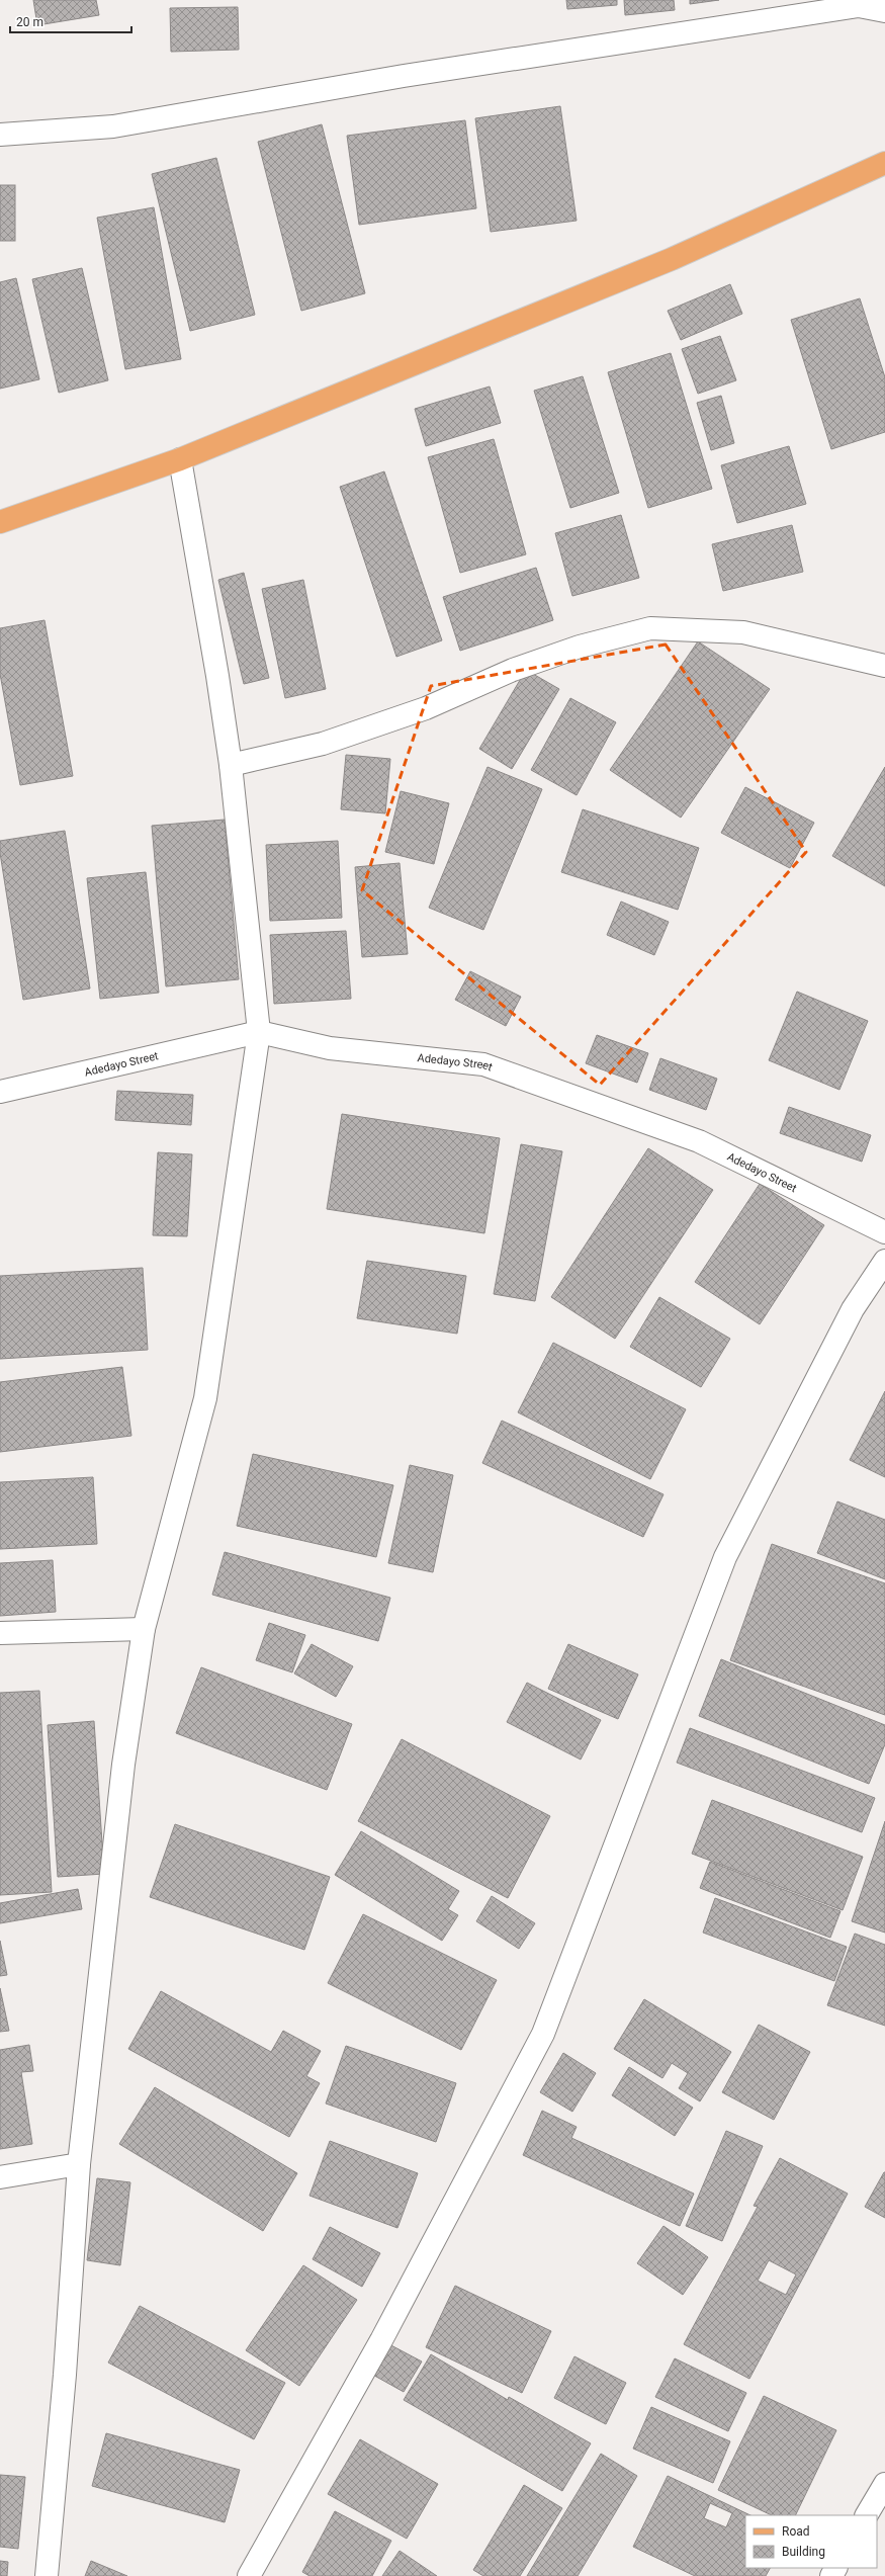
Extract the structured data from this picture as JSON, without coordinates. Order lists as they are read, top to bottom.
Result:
{
  "streets": {
    "street": ["Adedayo Street"]
  },
  "legend": ["Road", "Building"],
  "scale_bar": "20 m"
}
